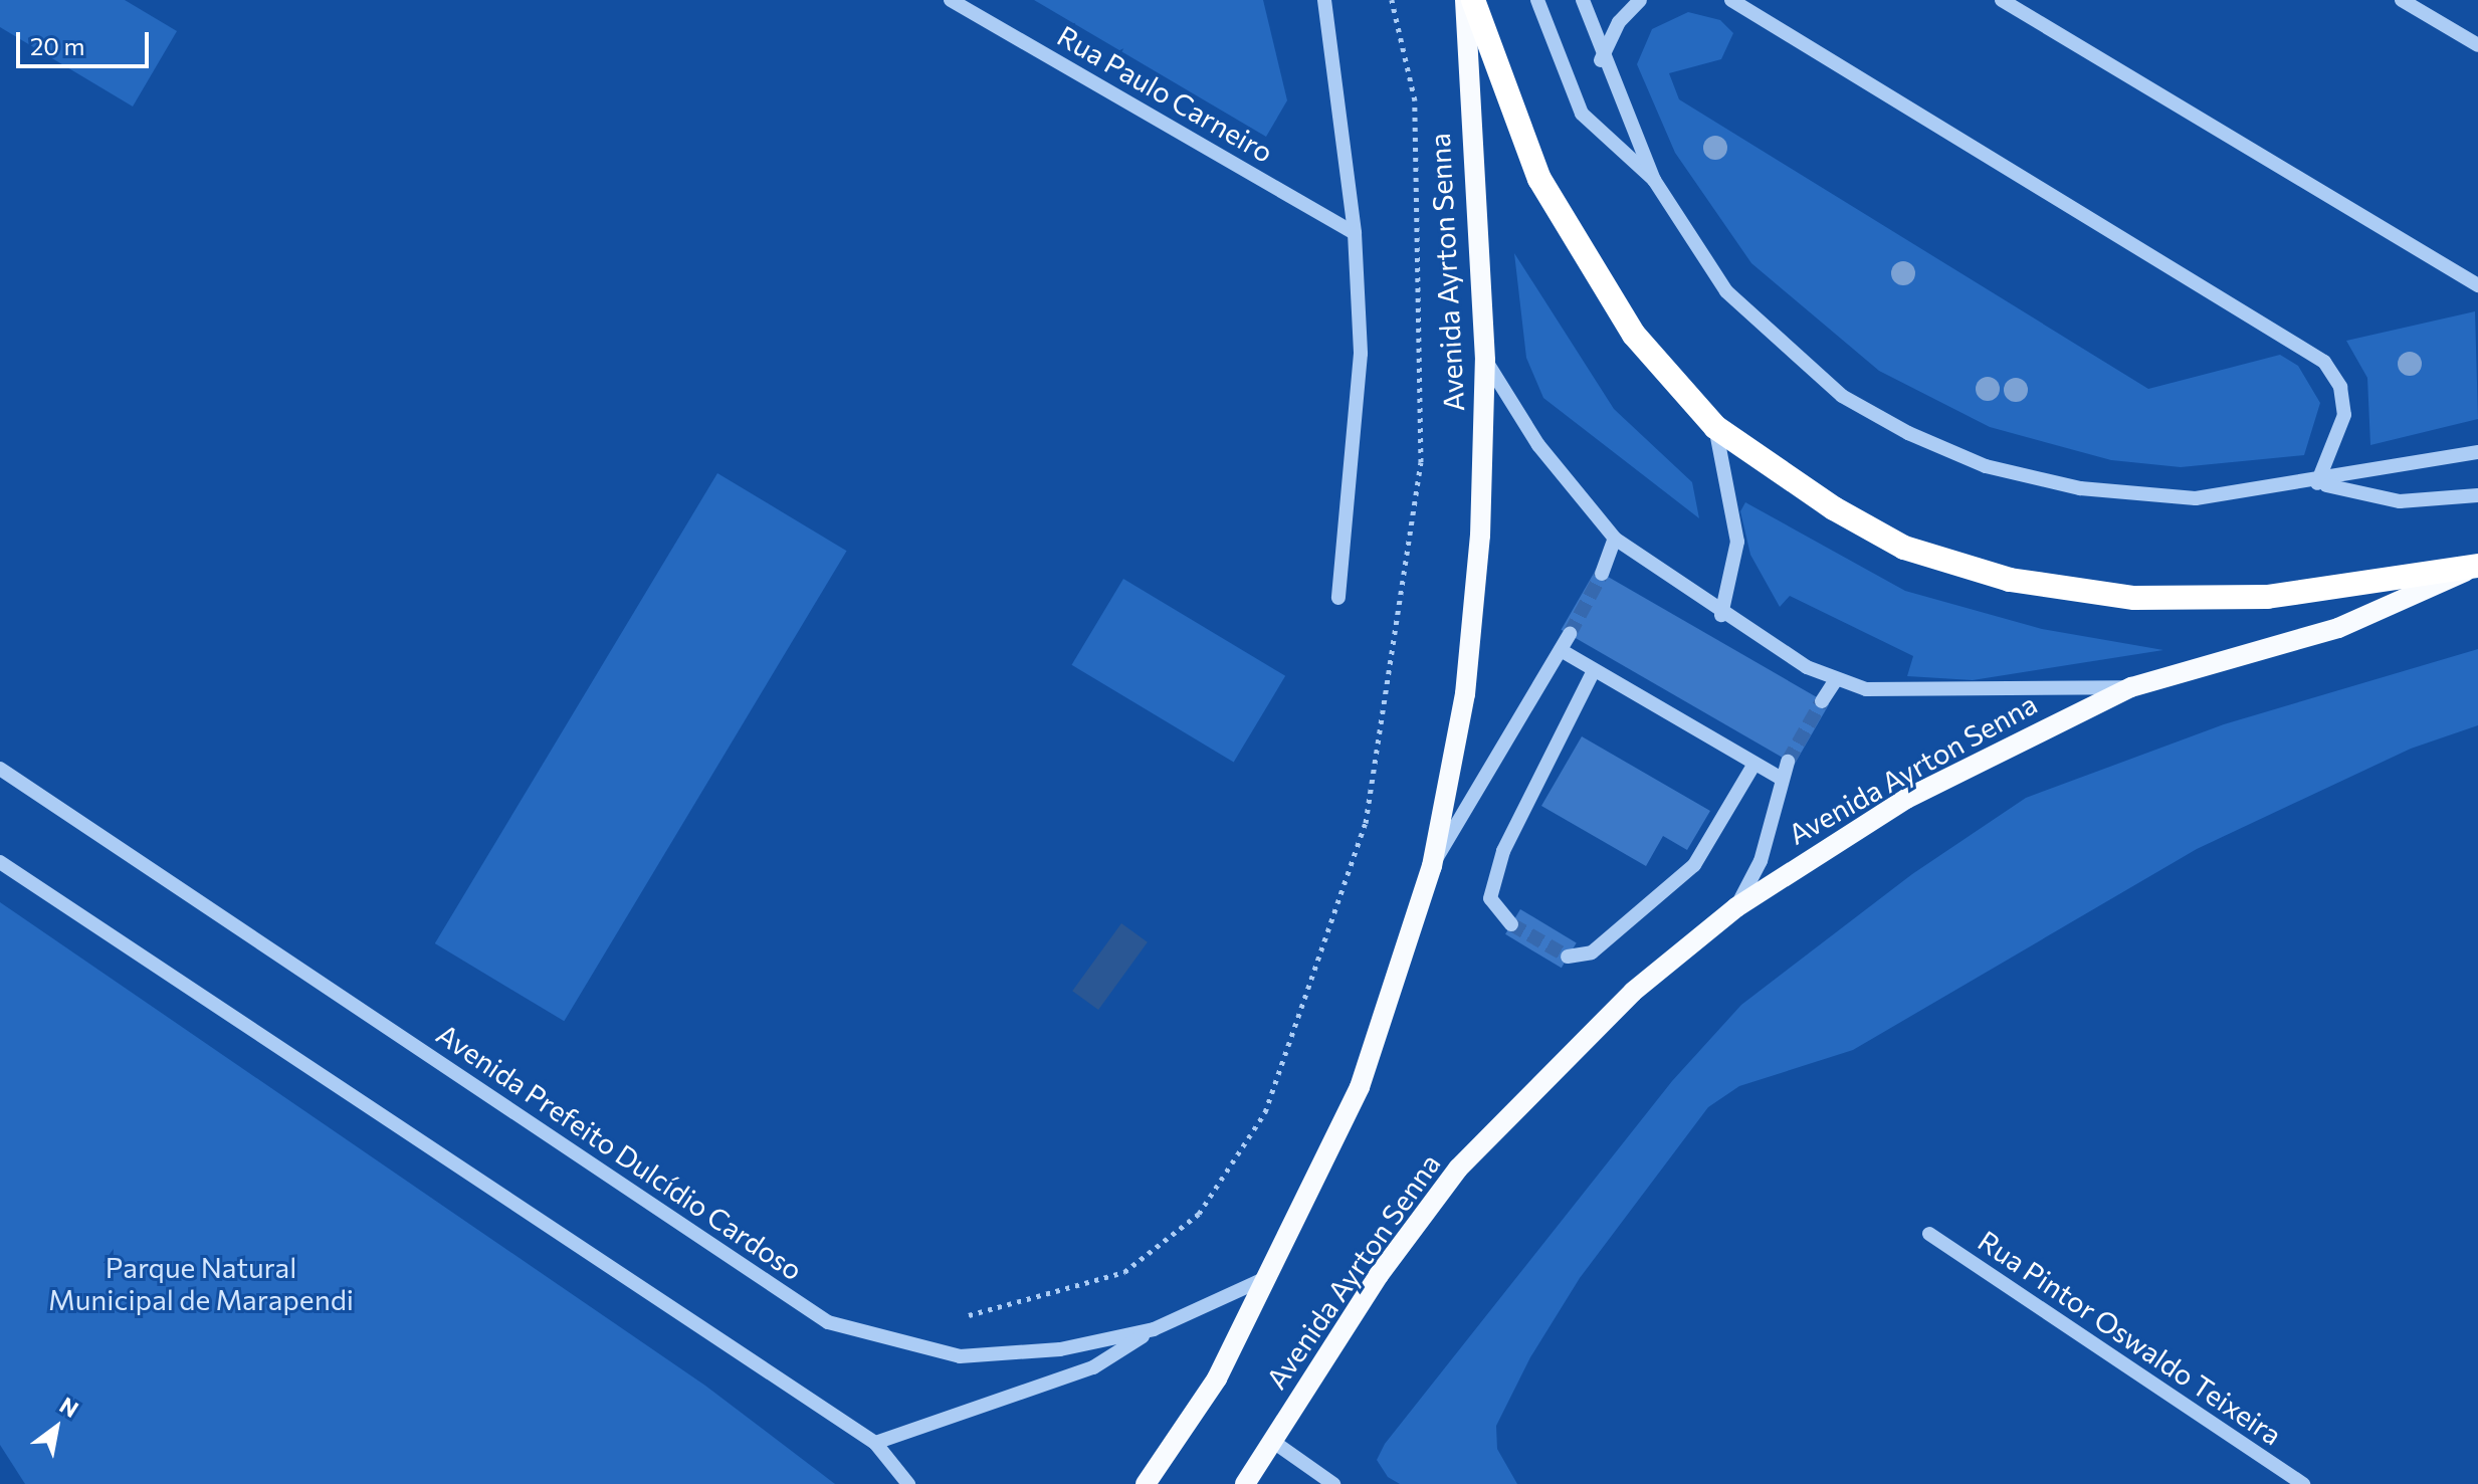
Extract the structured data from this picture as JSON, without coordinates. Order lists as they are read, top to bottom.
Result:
{
  "streets": {
    "highway": ["Avenida Ayrton Senna"],
    "street": ["Rua Paulo Carneiro", "Avenida Prefeito Dulcídio Cardoso", "Rua Pintor Oswaldo Teixeira"]
  },
  "crossings": [
    ["Avenida Ayrton Senna", "Avenida Prefeito Dulcídio Cardoso"]
  ],
  "parks": ["Parque Natural Municipal de Marapendi"],
  "scale_bar": "20 m",
  "north": "top right"
}
